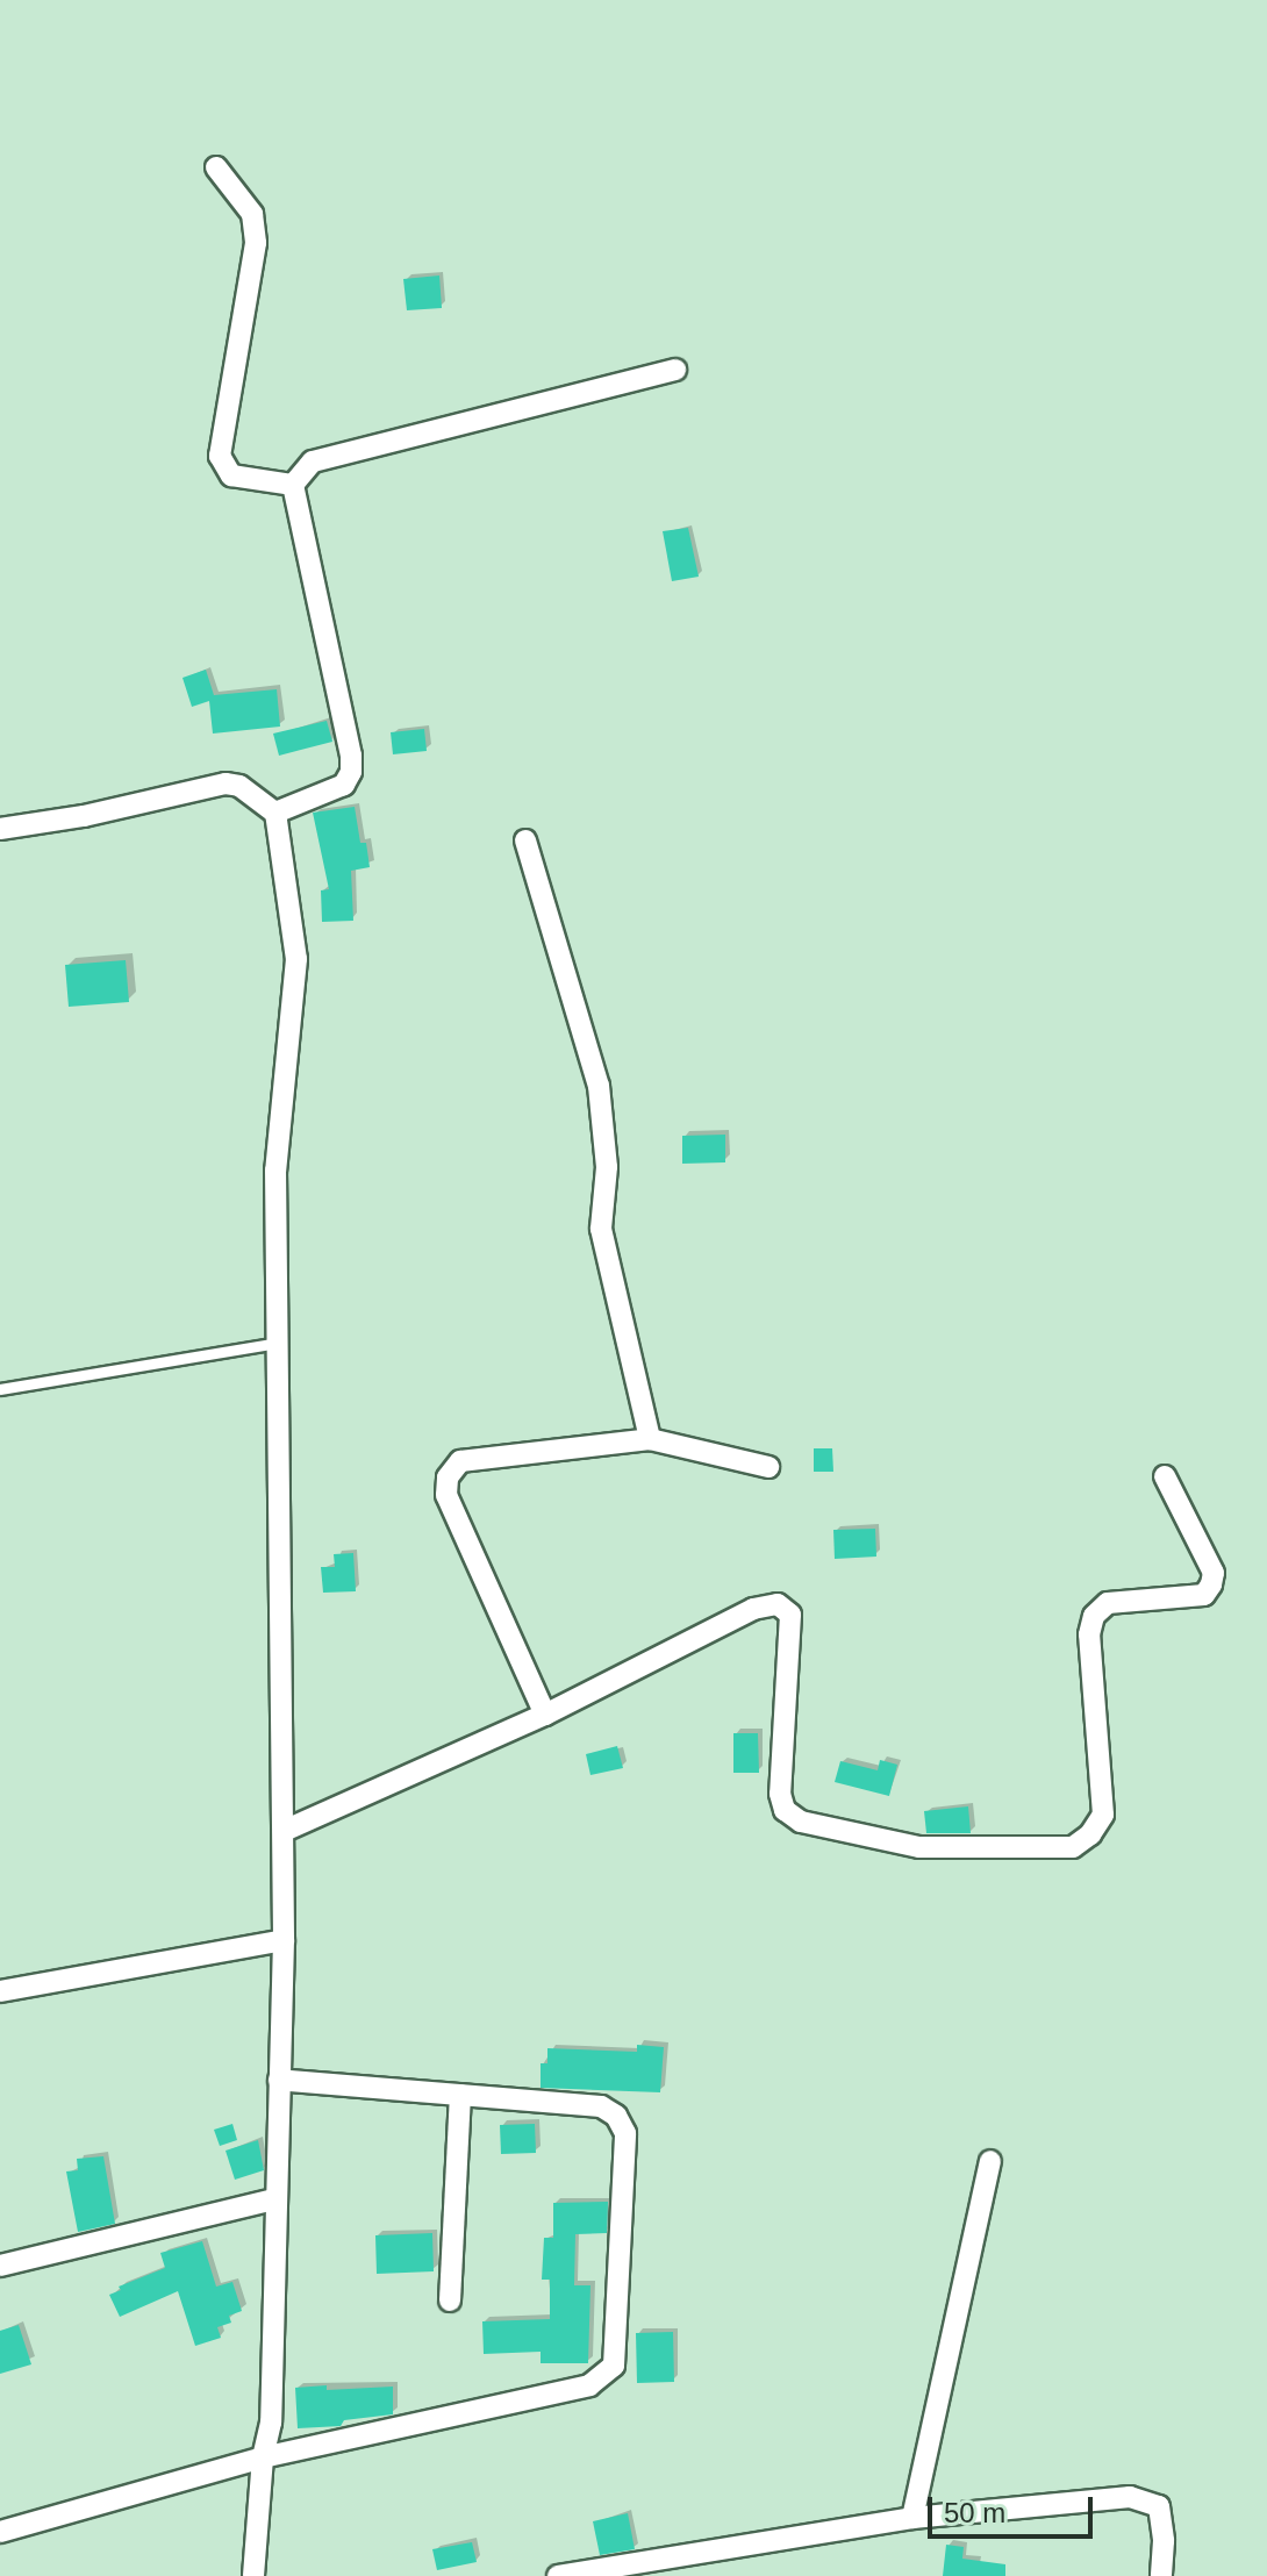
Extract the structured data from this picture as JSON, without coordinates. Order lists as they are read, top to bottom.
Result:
{
  "scale_bar": "50 m"
}
